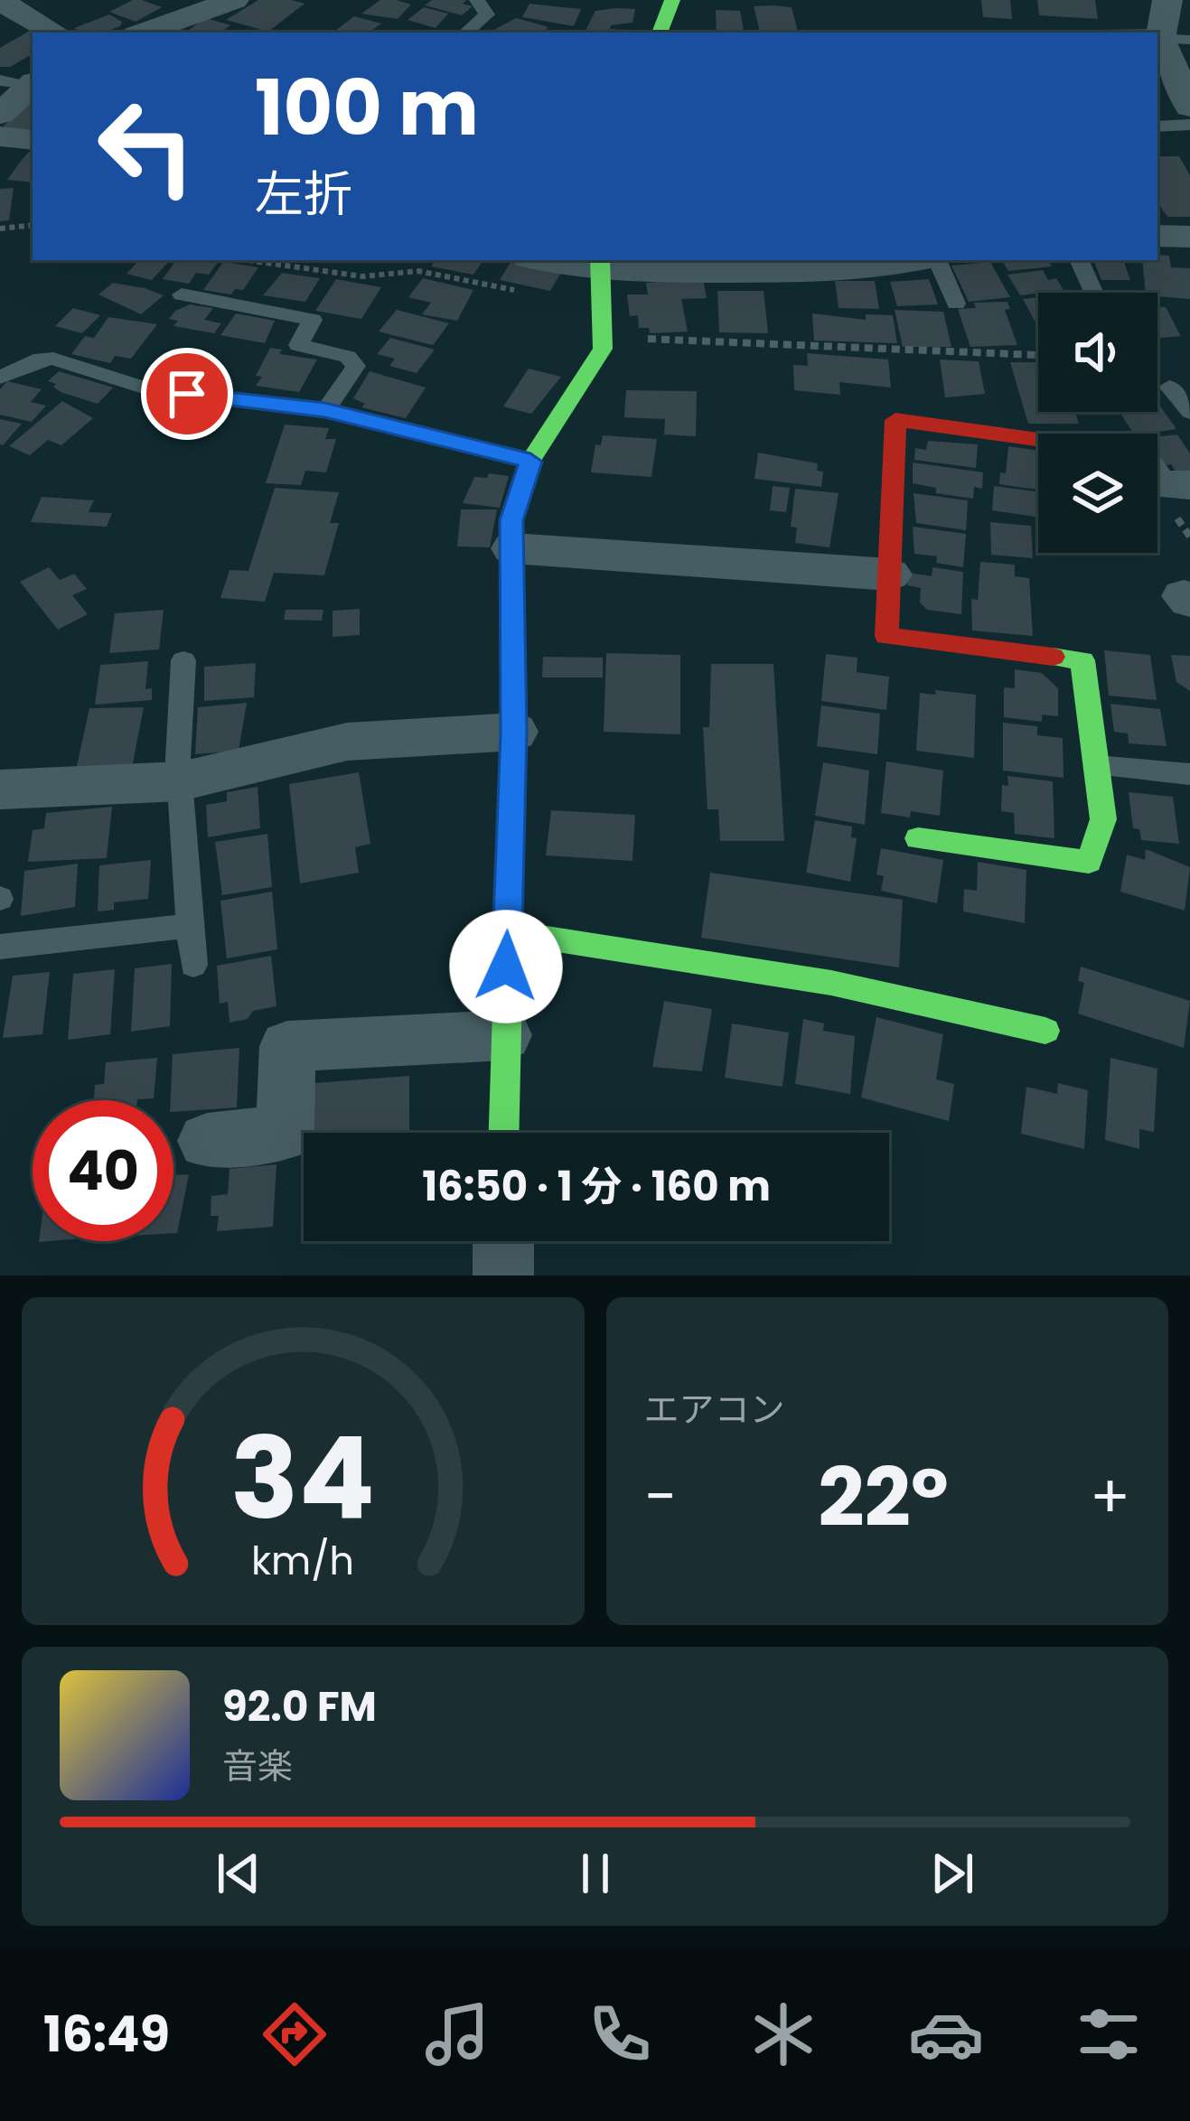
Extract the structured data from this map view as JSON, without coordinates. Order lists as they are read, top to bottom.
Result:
{
  "page": {
    "turn": ["100 m", "左折"],
    "limit": "40",
    "trip": "16:50 · 1 分 · 160 m",
    "tile": "エアコン",
    "heat": ["−", "22°", "+"],
    "song": ["92.0 FM", "音楽"],
    "tabs": "16:49",
    "gauge": ["34", "km/h"]
  }
}
